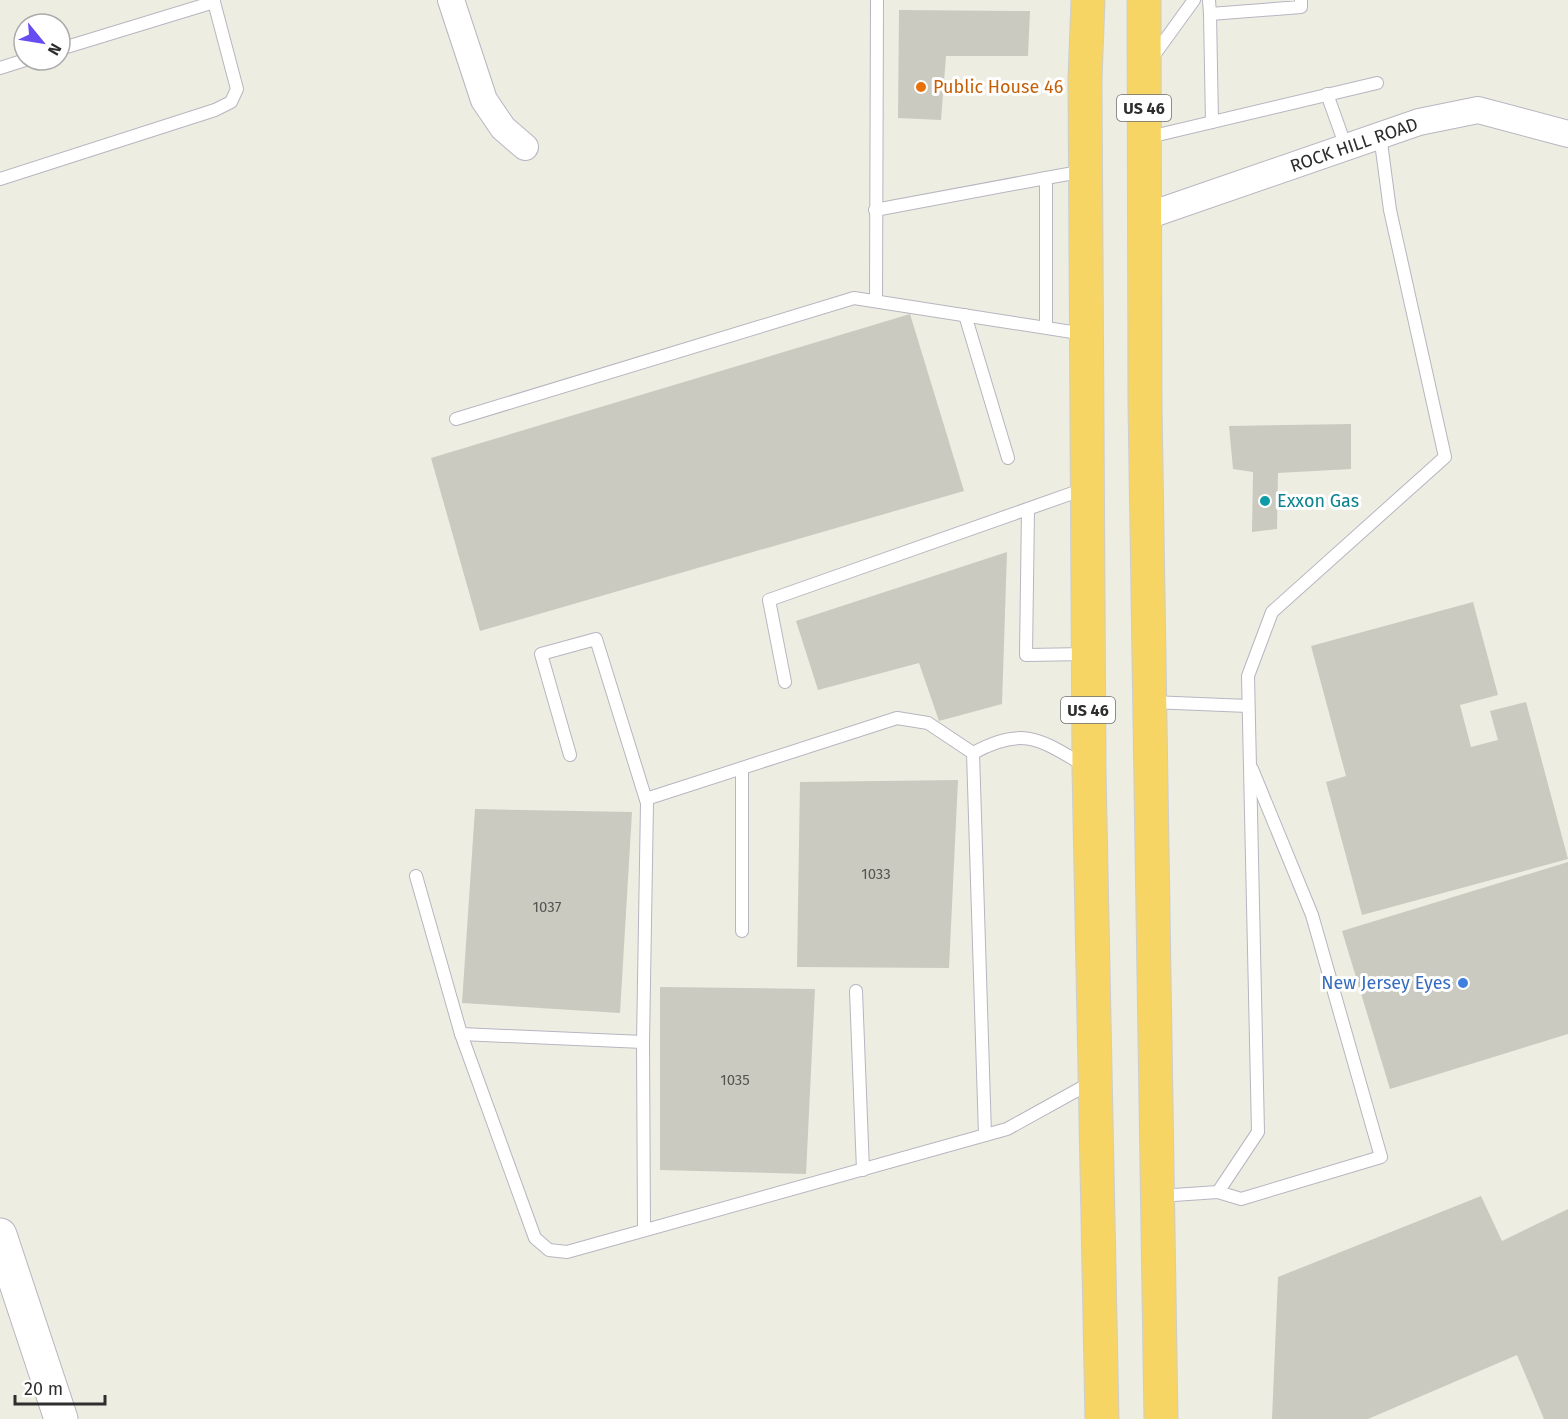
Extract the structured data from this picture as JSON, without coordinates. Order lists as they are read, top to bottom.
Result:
{
  "streets": {
    "highway": ["US 46"],
    "street": ["ROCK HILL ROAD"]
  },
  "crossings": [
    ["US 46", "ROCK HILL ROAD"]
  ],
  "places": ["Public House 46", "Exxon Gas", "New Jersey Eyes"],
  "house_numbers": ["1033", "1037", "1035"],
  "scale_bar": "20 m",
  "north": "bottom right"
}
